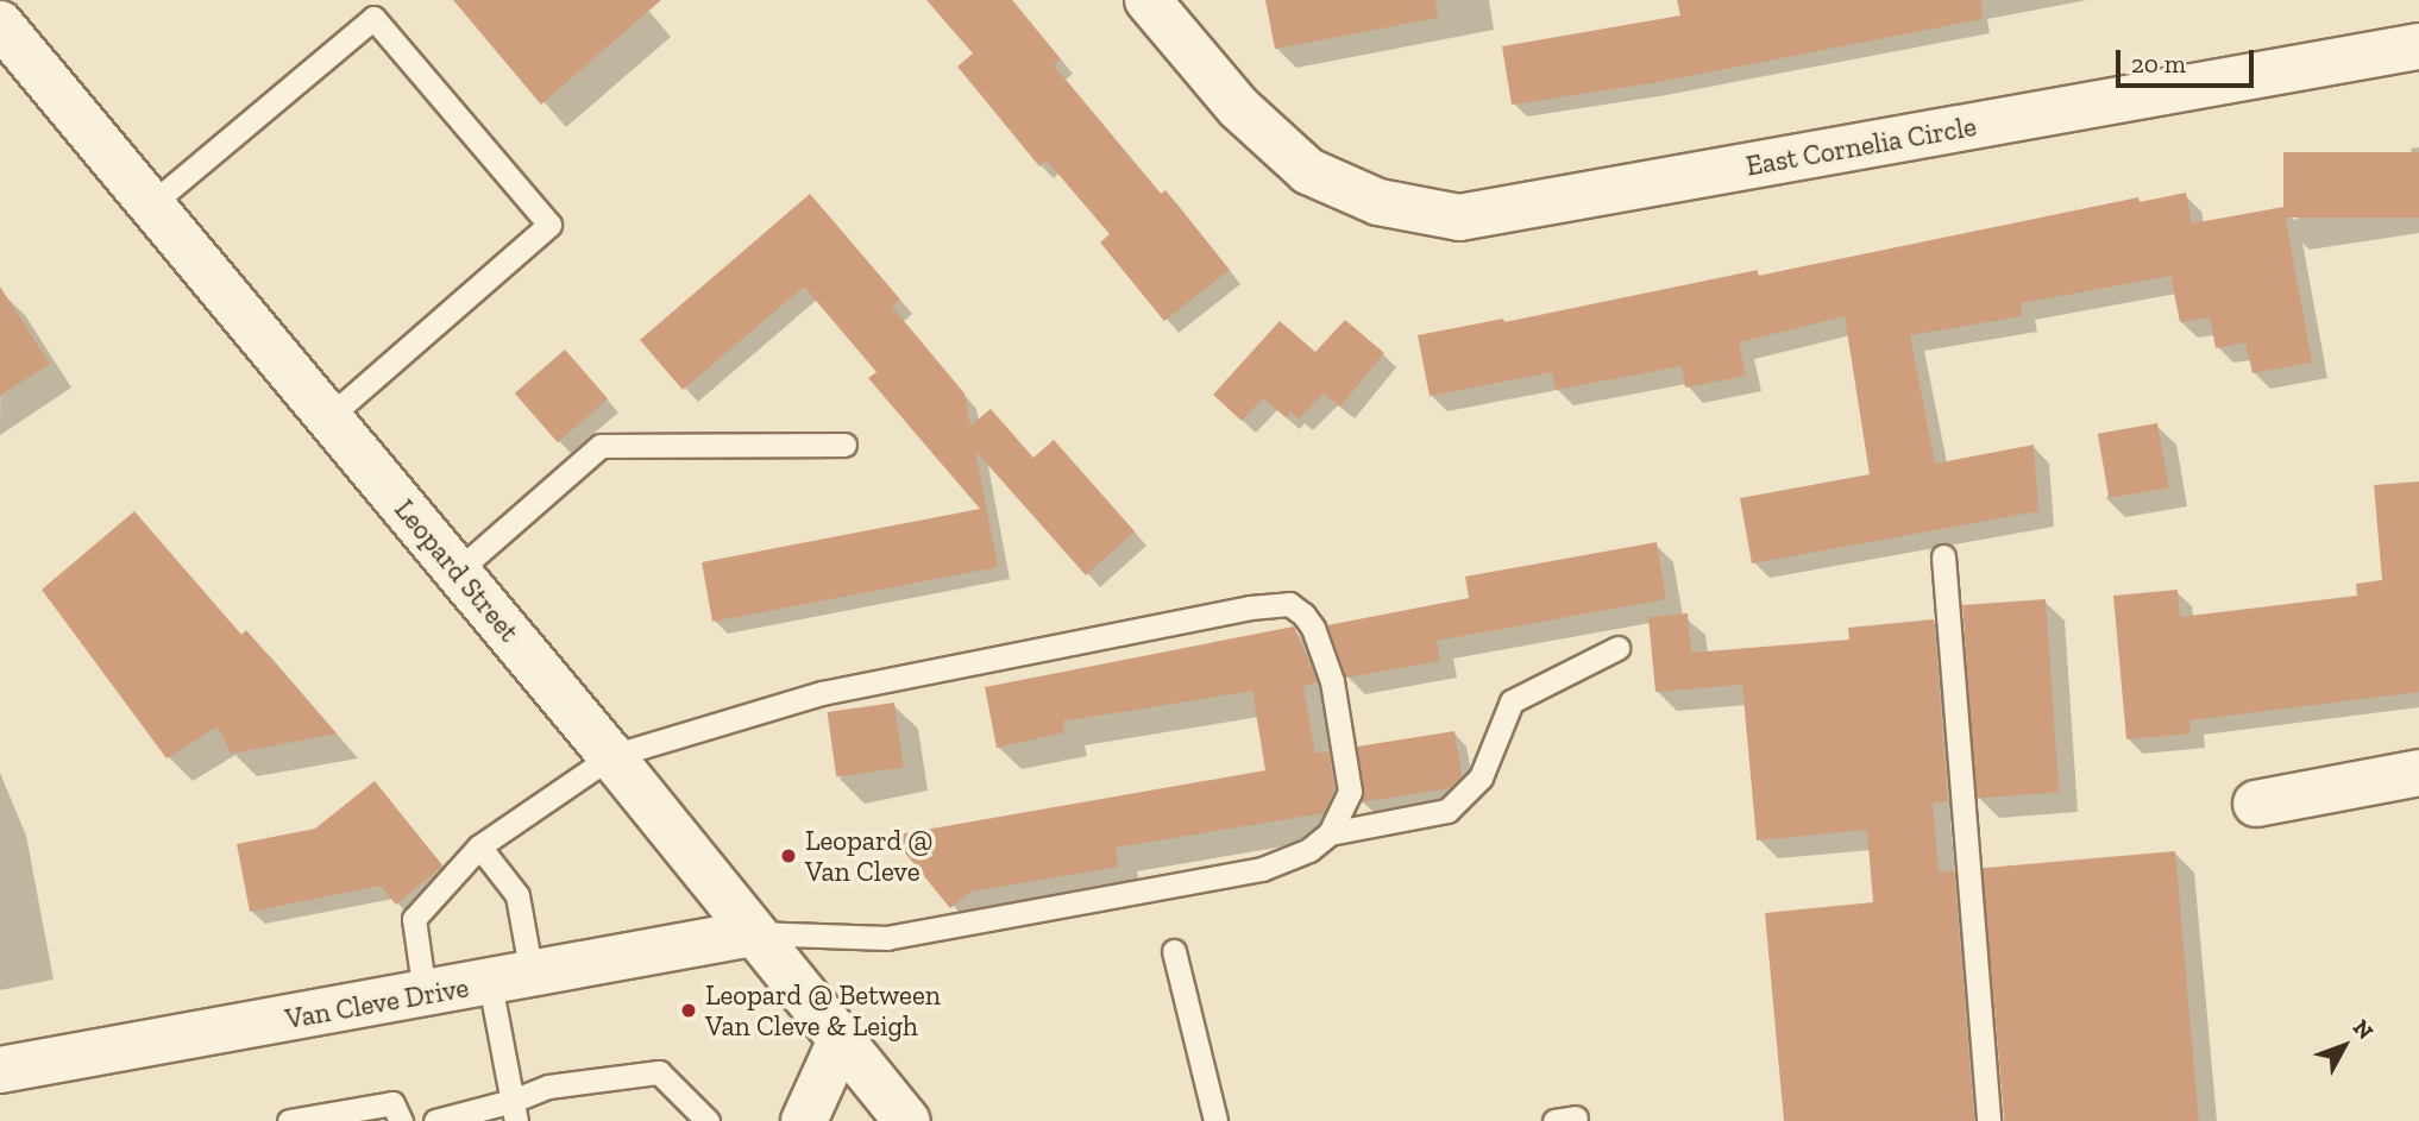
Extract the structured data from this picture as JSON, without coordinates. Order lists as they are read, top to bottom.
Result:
{
  "streets": {
    "street": ["East Cornelia Circle", "Leopard Street", "Van Cleve Drive"]
  },
  "crossings": [
    ["Leopard Street", "Van Cleve Drive"]
  ],
  "places": ["Leopard @ Van Cleve", "Leopard @ Between Van Cleve & Leigh"],
  "scale_bar": "20 m",
  "north": "top right"
}
